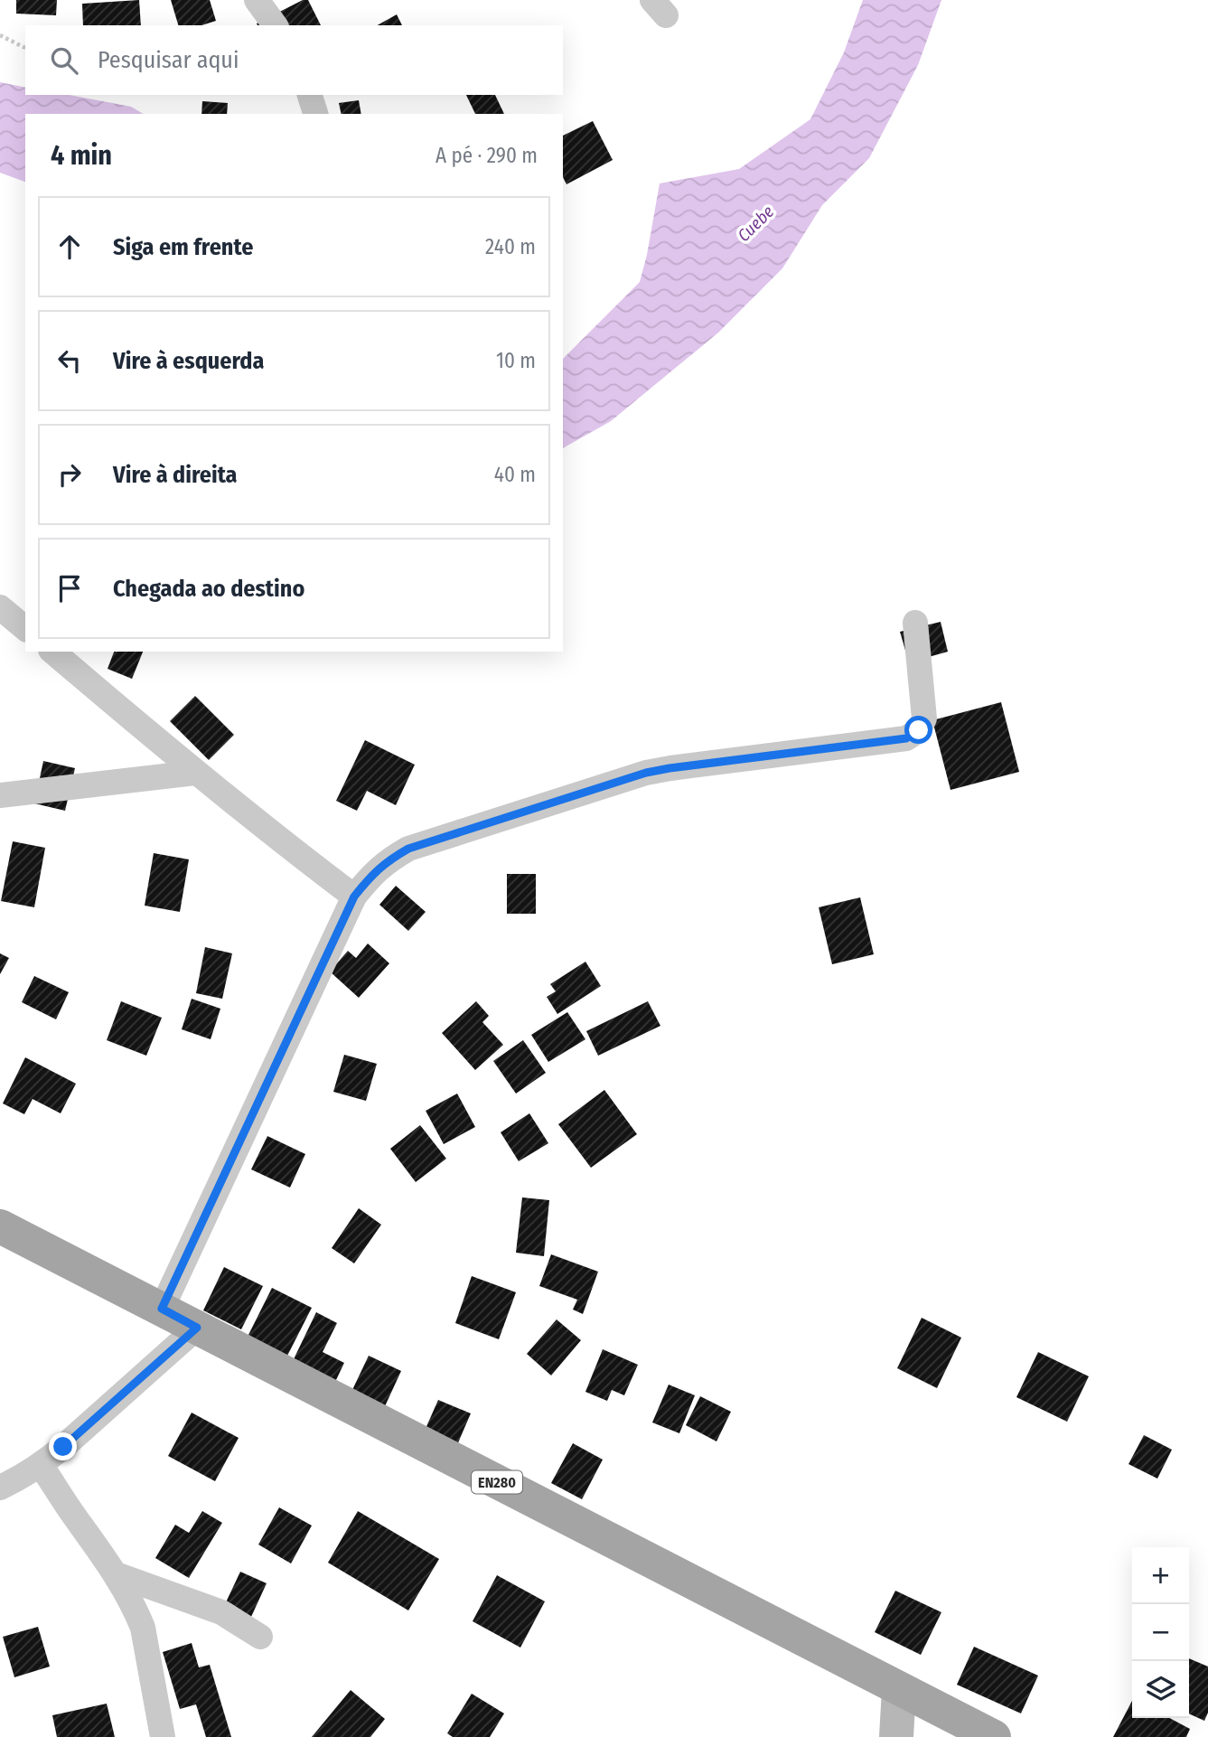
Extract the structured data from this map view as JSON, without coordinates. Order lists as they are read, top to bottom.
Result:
{
  "streets": {
    "main road": ["EN280"]
  },
  "water": ["Cuebe"],
  "page": {
    "search": "Pesquisar aqui",
    "heading": ["4 min", "A pé · 290 m"],
    "list": [
      ["Siga em frente", "240 m"],
      ["Vire à esquerda", "10 m"],
      ["Vire à direita", "40 m"],
      "Chegada ao destino"
    ],
    "map_buttons": ["+", "−"]
  }
}
